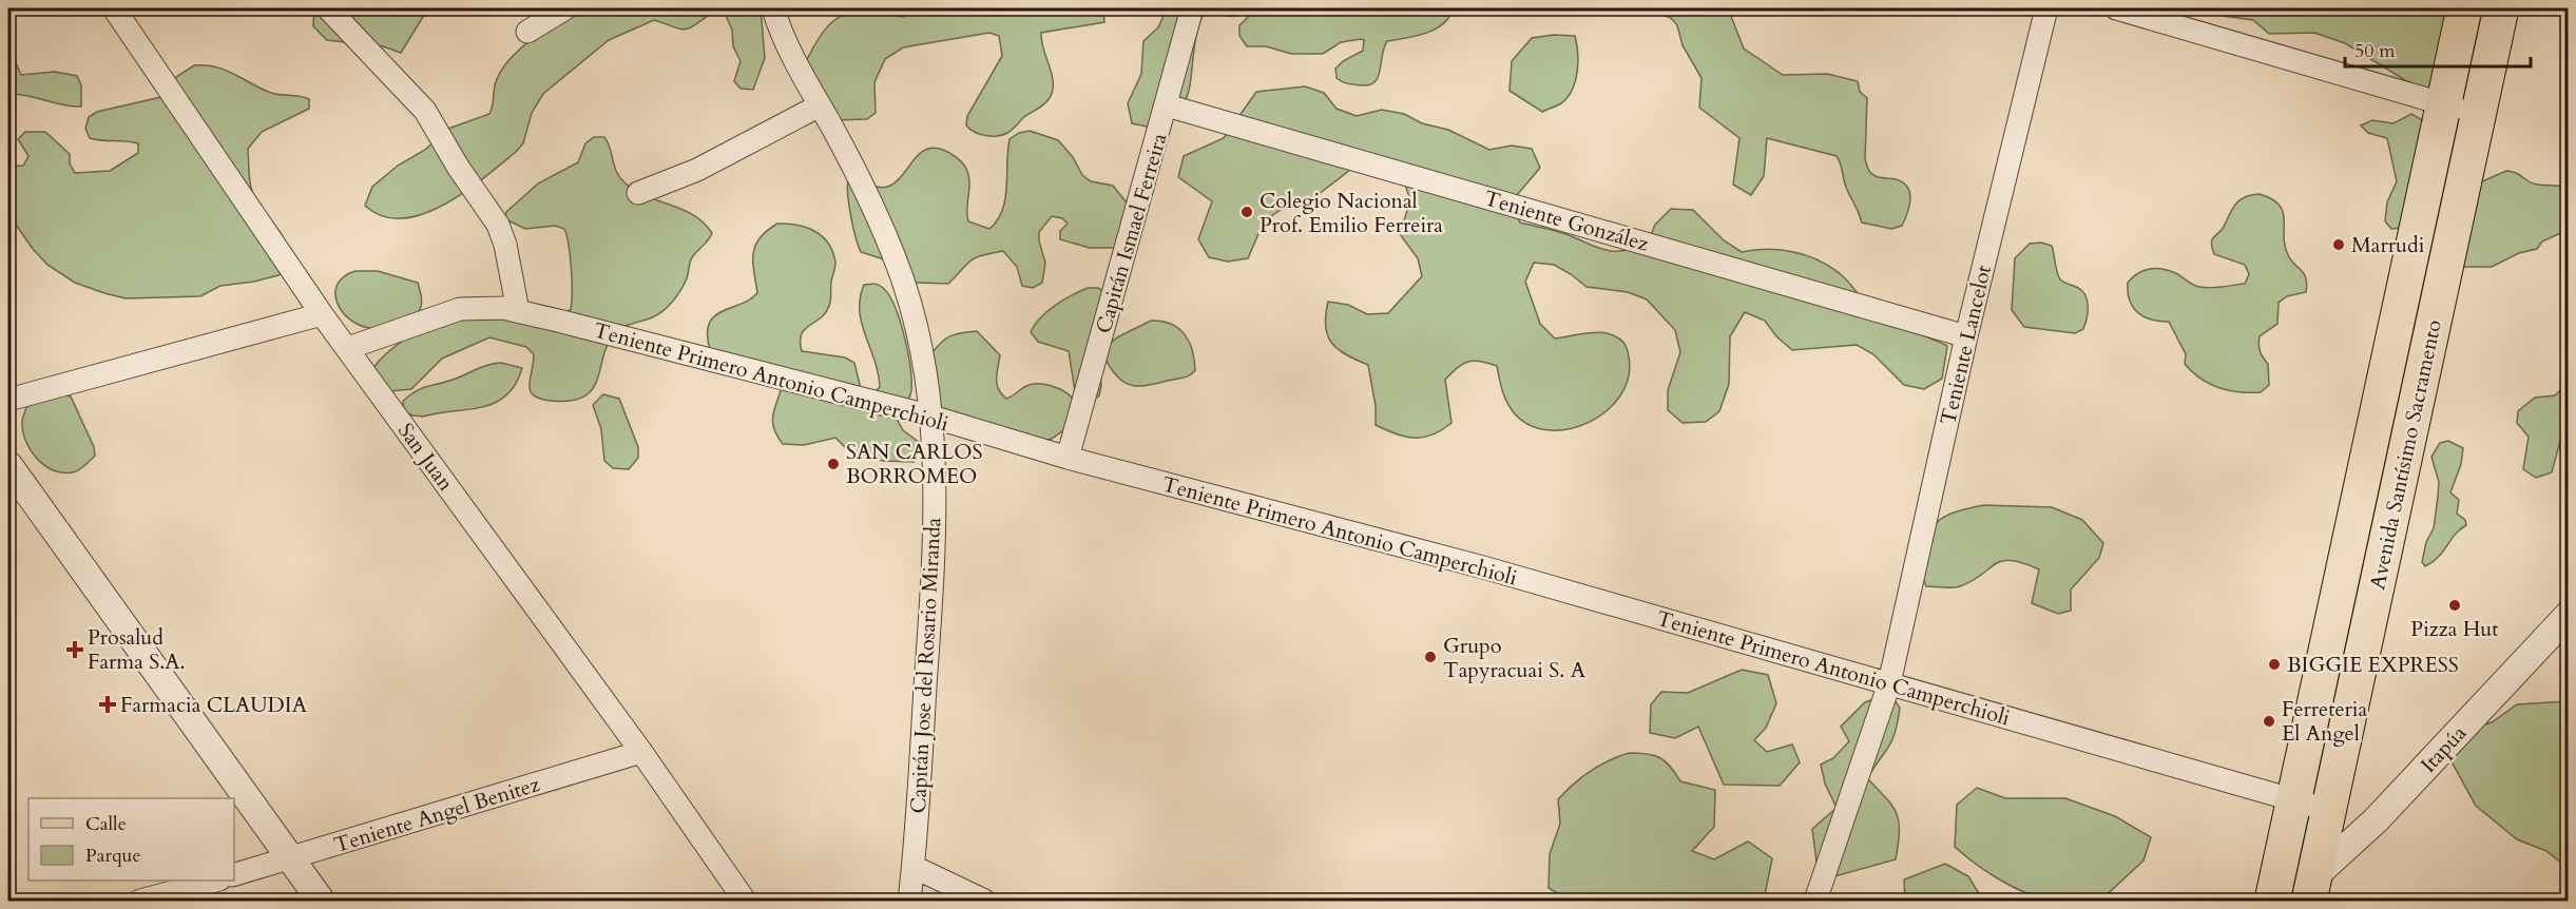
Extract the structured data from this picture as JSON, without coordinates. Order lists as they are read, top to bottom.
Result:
{
  "streets": {
    "main road": ["Avenida Santísimo Sacramento"],
    "street": [
      "Teniente González",
      "Capitán Ismael Ferreira",
      "Teniente Lancelot",
      "Teniente Primero Antonio Camperchioli",
      "San Juan",
      "Capitán Jose del Rosario Miranda",
      "Itapúa",
      "Teniente Angel Benitez"
    ]
  },
  "crossings": [
    ["Teniente González", "Capitán Ismael Ferreira"],
    ["Teniente González", "Teniente Lancelot"],
    ["Capitán Ismael Ferreira", "Teniente Primero Antonio Camperchioli"],
    ["Teniente Lancelot", "Teniente Primero Antonio Camperchioli"],
    ["Teniente Primero Antonio Camperchioli", "Avenida Santísimo Sacramento"],
    ["Teniente Primero Antonio Camperchioli", "San Juan"],
    ["Teniente Primero Antonio Camperchioli", "Capitán Jose del Rosario Miranda"],
    ["Avenida Santísimo Sacramento", "Itapúa"],
    ["San Juan", "Teniente Angel Benitez"]
  ],
  "places": {
    "other": [
      "Colegio Nacional Prof. Emilio Ferreira",
      "Marrudi",
      "SAN CARLOS BORROMEO",
      "Pizza Hut",
      "Grupo Tapyracuai S. A",
      "BIGGIE EXPRESS",
      "Ferreteria El Angel"
    ],
    "health": ["Prosalud Farma S.A.", "Farmacia CLAUDIA"]
  },
  "legend": ["Calle", "Parque"],
  "scale_bar": "50 m"
}
